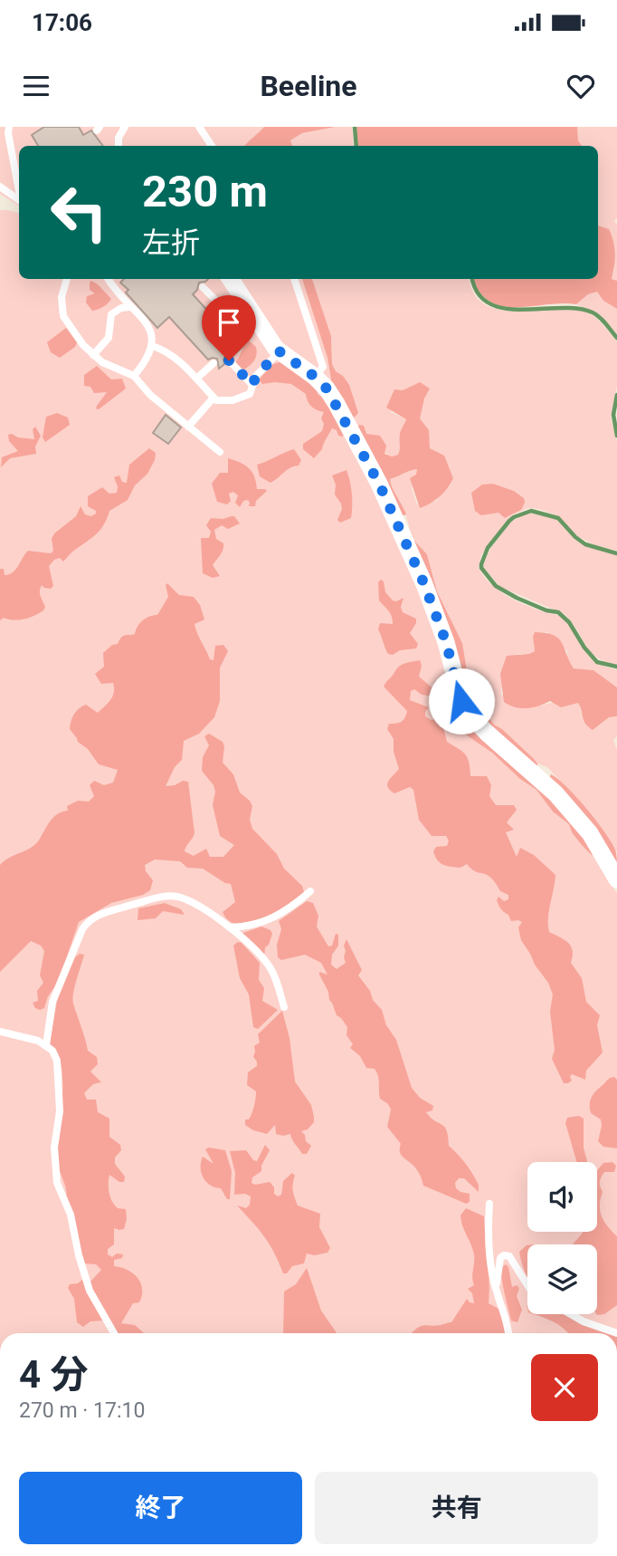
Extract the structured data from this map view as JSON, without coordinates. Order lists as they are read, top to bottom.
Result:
{
  "page": {
    "status": "17:06",
    "header": "Beeline",
    "turn": ["230 m", "左折"],
    "heading": ["4 分", "270 m · 17:10"],
    "buttons": ["終了", "共有"]
  }
}
